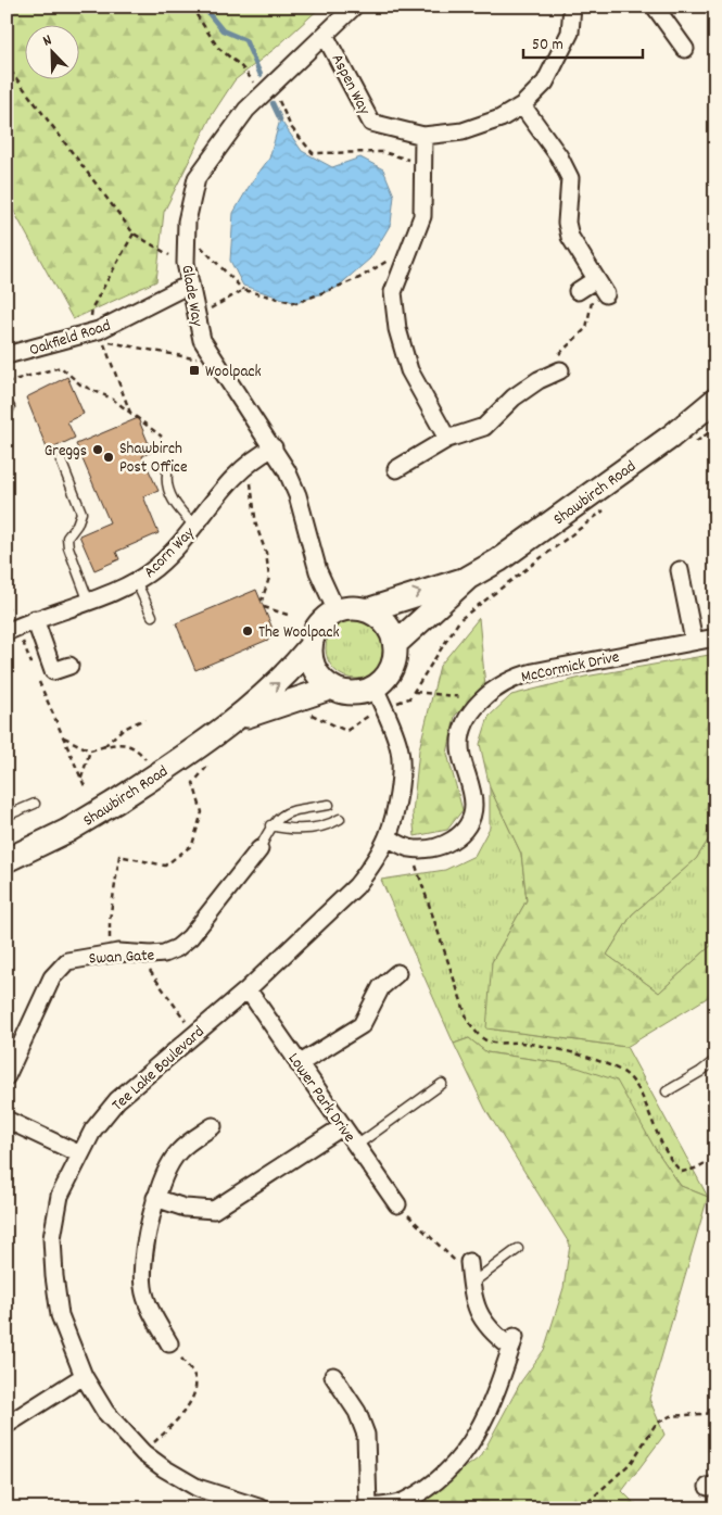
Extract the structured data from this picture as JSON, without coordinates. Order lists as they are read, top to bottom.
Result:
{
  "streets": {
    "main road": ["Shawbirch Road"],
    "street": [
      "Aspen Way",
      "Glade Way",
      "Oakfield Road",
      "Acorn Way",
      "McCormick Drive",
      "Swan Gate",
      "Tee Lake Boulevard",
      "Lower Park Drive"
    ]
  },
  "crossings": [
    ["Aspen Way", "Glade Way"],
    ["Glade Way", "Oakfield Road"],
    ["Glade Way", "Shawbirch Road"],
    ["Glade Way", "Acorn Way"],
    ["Glade Way", "Tee Lake Boulevard"],
    ["Shawbirch Road", "Tee Lake Boulevard"],
    ["McCormick Drive", "Tee Lake Boulevard"],
    ["Tee Lake Boulevard", "Lower Park Drive"]
  ],
  "places": {
    "transit": ["Woolpack"],
    "other": ["Greggs", "Shawbirch Post Office", "The Woolpack"]
  },
  "scale_bar": "50 m",
  "north": "top left"
}
